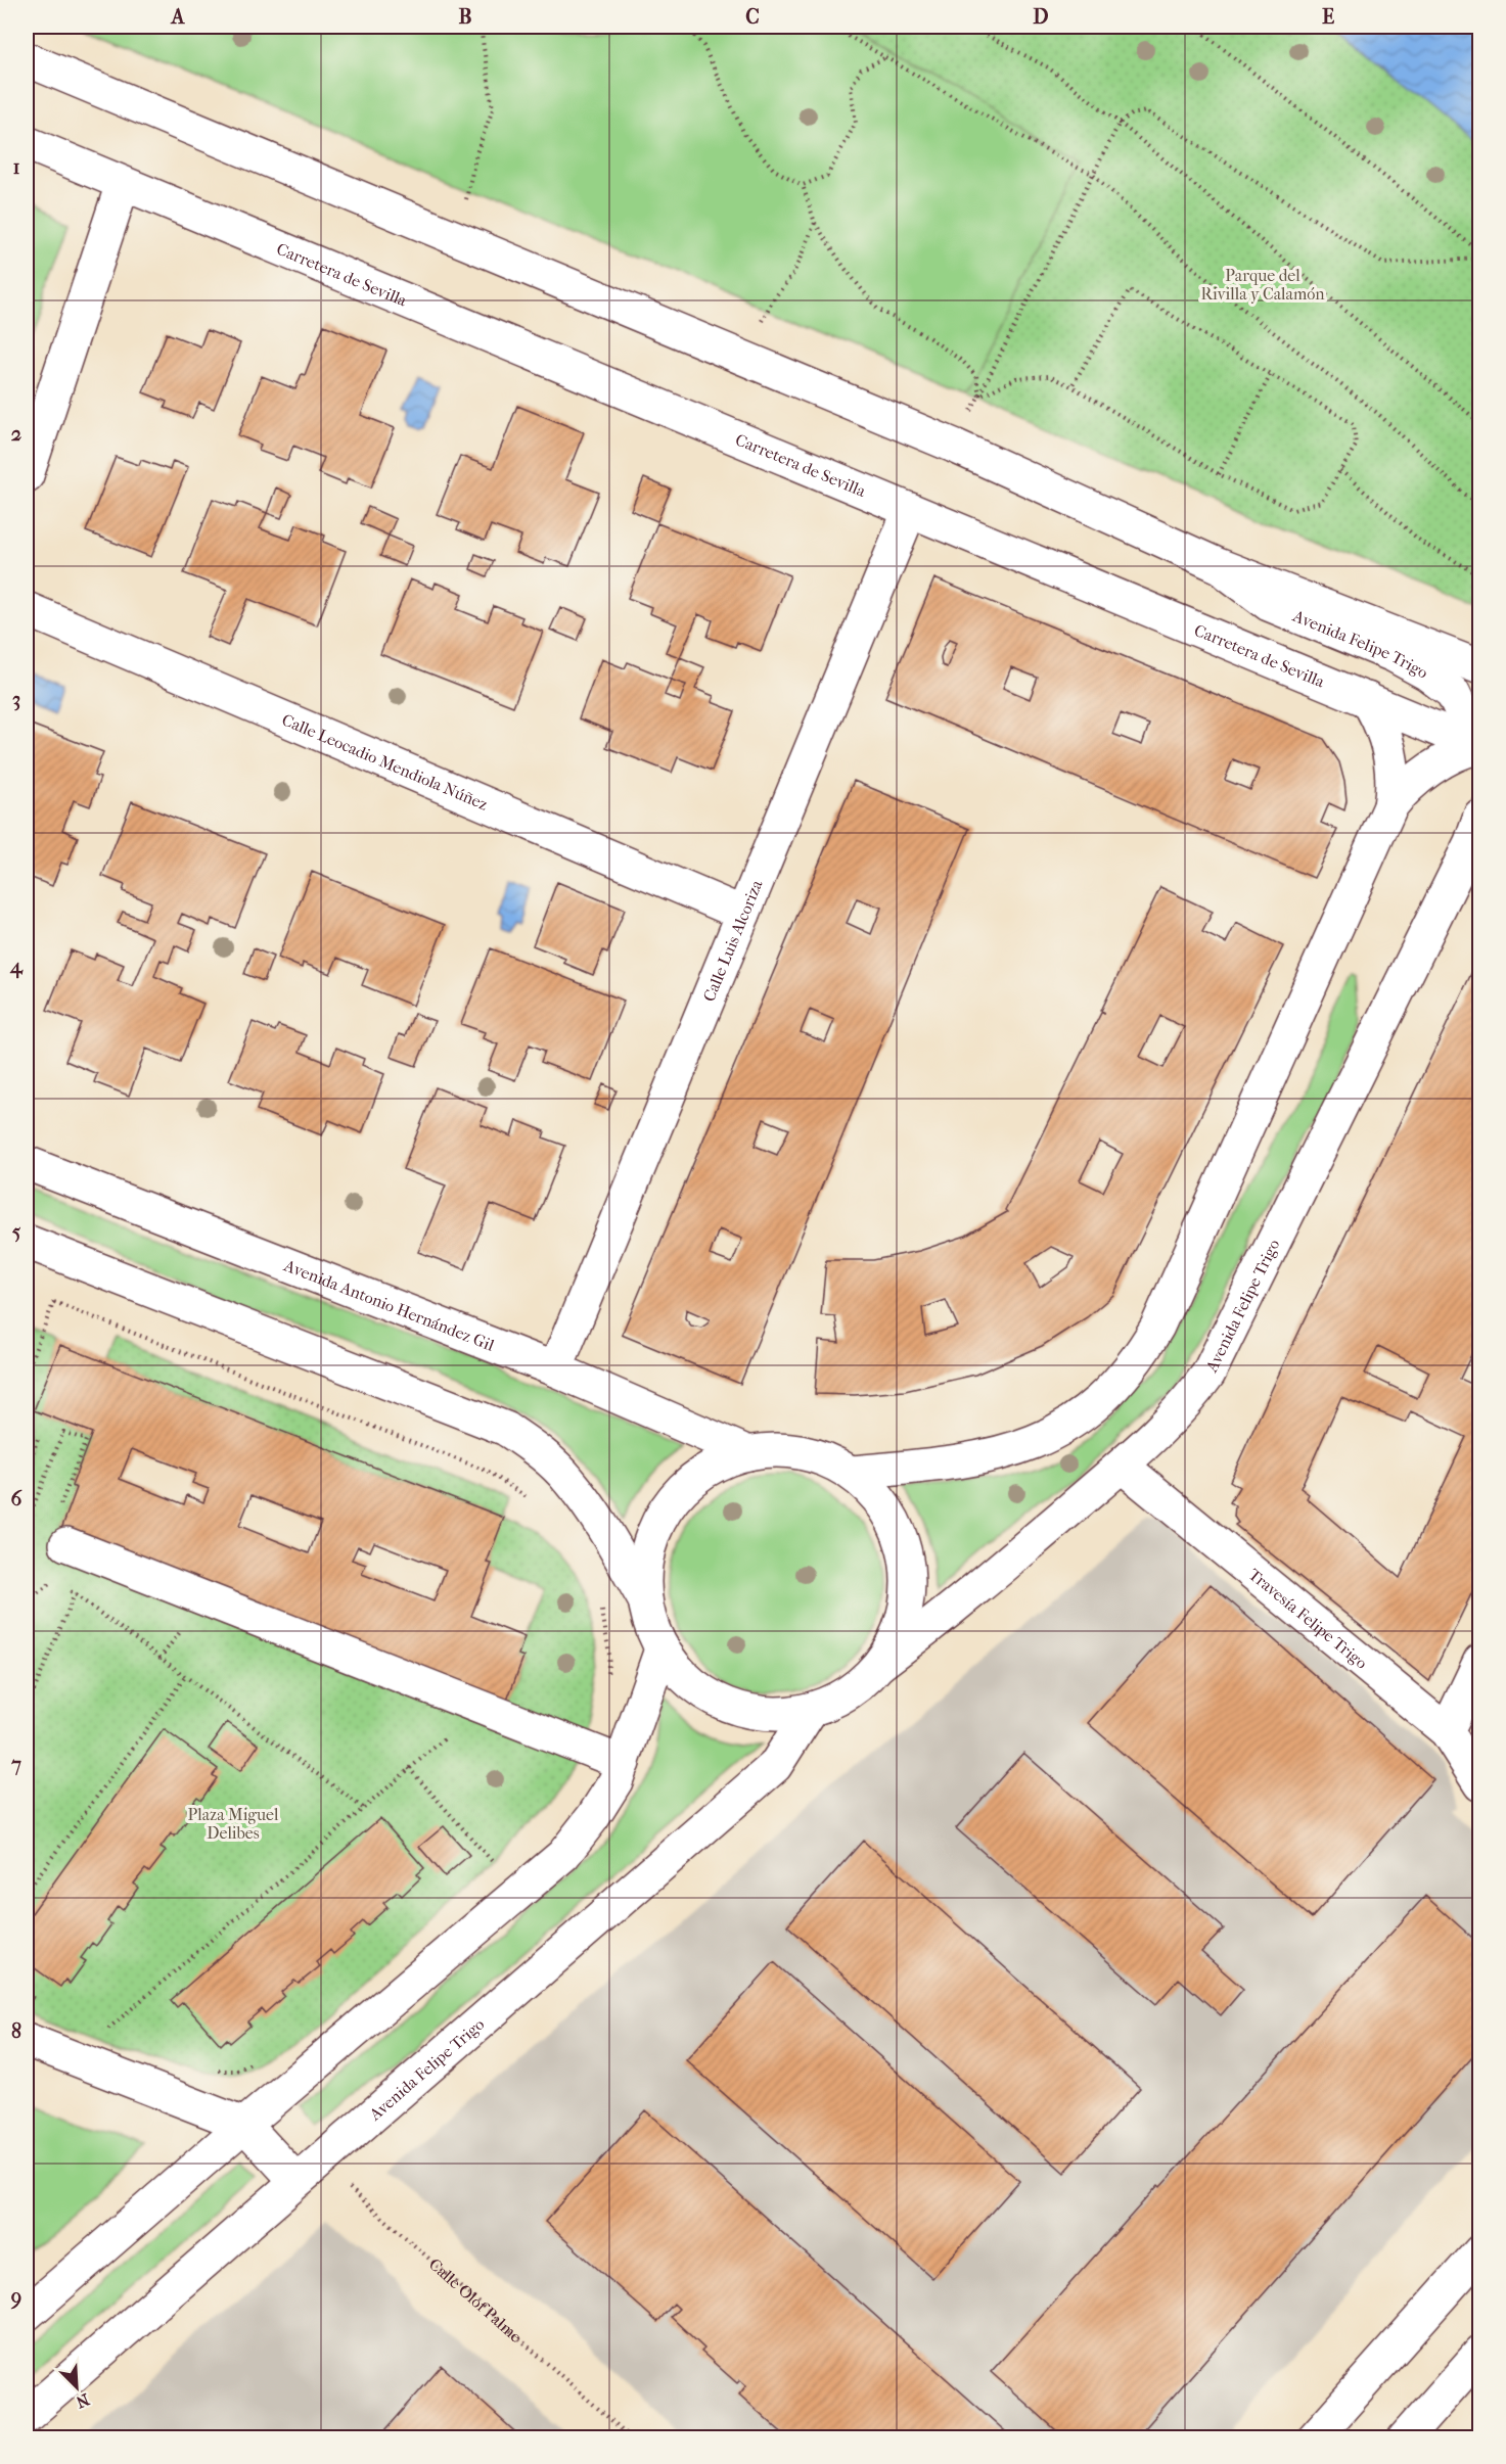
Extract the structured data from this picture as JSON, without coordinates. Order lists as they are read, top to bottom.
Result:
{
  "streets": {
    "main road": [
      "Carretera de Sevilla",
      "Avenida Felipe Trigo",
      "Calle Leocadio Mendiola Núñez",
      "Calle Luis Alcoriza",
      "Avenida Antonio Hernández Gil",
      "Travesía Felipe Trigo"
    ],
    "path": ["Calle Olof Palme"]
  },
  "crossings": [
    ["Carretera de Sevilla", "Avenida Felipe Trigo"],
    ["Carretera de Sevilla", "Calle Luis Alcoriza"],
    ["Avenida Felipe Trigo", "Travesía Felipe Trigo"],
    ["Avenida Felipe Trigo", "Calle Olof Palme"],
    ["Calle Leocadio Mendiola Núñez", "Calle Luis Alcoriza"],
    ["Calle Luis Alcoriza", "Avenida Antonio Hernández Gil"]
  ],
  "parks": ["Parque del Rivilla y Calamón", "Plaza Miguel Delibes"],
  "north": "bottom right",
  "grid": {
    "columns": [
      "A",
      "B",
      "C",
      "D",
      "E"
    ],
    "rows": [
      "1",
      "2",
      "3",
      "4",
      "5",
      "6",
      "7",
      "8",
      "9"
    ]
  }
}
